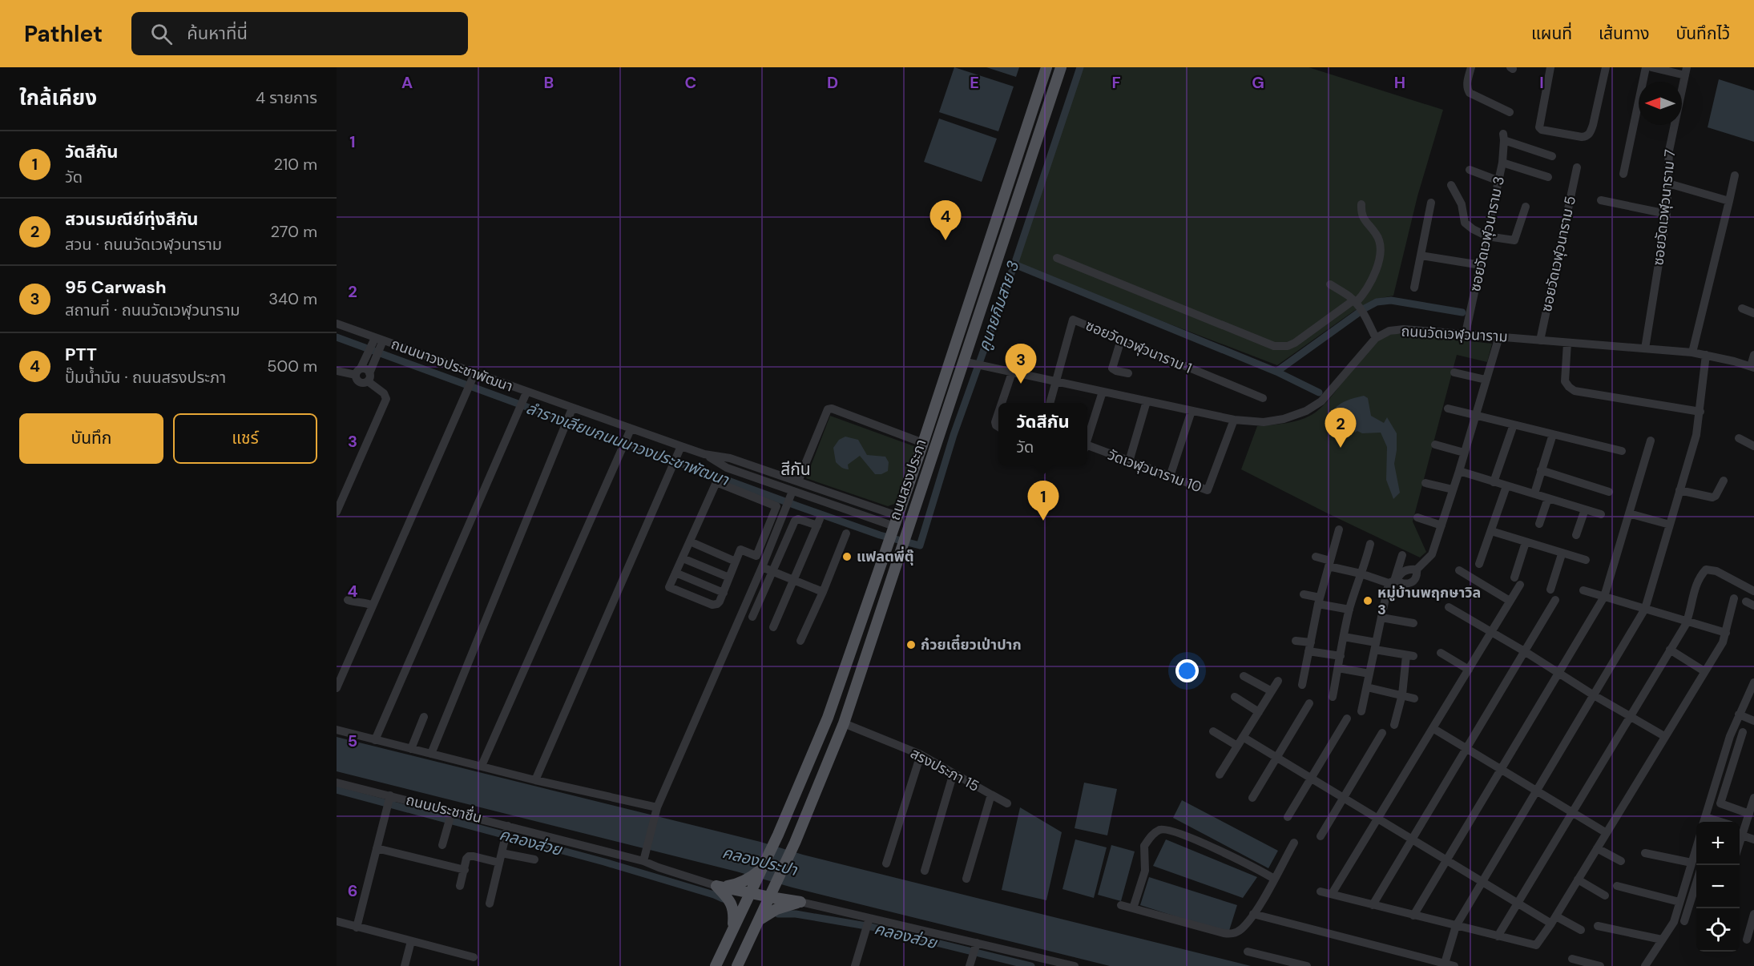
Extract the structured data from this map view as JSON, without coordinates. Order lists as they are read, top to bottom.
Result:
{
  "streets": {
    "main road": ["ถนนสรงประภา"],
    "street": [
      "ซอยวัดเวฬุวนาราม 7",
      "ซอยวัดเวฬุวนาราม 3",
      "ซอยวัดเวฬุวนาราม 5",
      "ถนนวัดเวฬุวนาราม",
      "ซอยวัดเวฬุวนาราม 1",
      "ถนนนาวงประชาพัฒนา",
      "วัดเวฬุวนาราม 10",
      "สรงประภา 15",
      "ถนนประชาชื่น"
    ]
  },
  "crossings": [
    ["ซอยวัดเวฬุวนาราม 7", "ถนนวัดเวฬุวนาราม"],
    ["ซอยวัดเวฬุวนาราม 3", "ถนนวัดเวฬุวนาราม"],
    ["ซอยวัดเวฬุวนาราม 5", "ถนนวัดเวฬุวนาราม"],
    ["ถนนวัดเวฬุวนาราม", "ซอยวัดเวฬุวนาราม 1"],
    ["ถนนวัดเวฬุวนาราม", "วัดเวฬุวนาราม 10"],
    ["ถนนวัดเวฬุวนาราม", "ถนนสรงประภา"],
    ["ถนนนาวงประชาพัฒนา", "ถนนสรงประภา"],
    ["ถนนสรงประภา", "สรงประภา 15"]
  ],
  "districts": ["สีกัน"],
  "water": [
    "คูนายกิมสาย 3",
    "ลำรางเลียบถนนนาวงประชาพัฒนา",
    "คลองส่วย",
    "คลองประปา"
  ],
  "places": ["แฟลตพี่ตุ๊", "หมู่บ้านพฤกษาวิล 3", "ก๋วยเตี๋ยวเป่าปาก"],
  "north": "left",
  "page": {
    "header": "Pathlet",
    "search": "ค้นหาที่นี่",
    "nav": ["แผนที่", "เส้นทาง", "บันทึกไว้"],
    "heading": ["ใกล้เคียง", "4 รายการ"],
    "list": [
      {
        "mark": "1",
        "name": "วัดสีกัน",
        "note": "วัด",
        "value": "210 m"
      },
      {
        "mark": "2",
        "name": "สวนรมณีย์ทุ่งสีกัน",
        "note": "สวน · ถนนวัดเวฬุวนาราม",
        "value": "270 m"
      },
      {
        "mark": "3",
        "name": "95 Carwash",
        "note": "สถานที่ · ถนนวัดเวฬุวนาราม",
        "value": "340 m"
      },
      {
        "mark": "4",
        "name": "PTT",
        "note": "ปั๊มน้ำมัน · ถนนสรงประภา",
        "value": "500 m"
      }
    ],
    "pins": [
      "4",
      "3",
      "2",
      "1"
    ],
    "buttons": ["บันทึก", "แชร์"],
    "popup": ["วัดสีกัน", "วัด"],
    "map_buttons": ["+", "−"]
  },
  "grid": {
    "columns": [
      "A",
      "B",
      "C",
      "D",
      "E",
      "F",
      "G",
      "H",
      "I"
    ],
    "rows": [
      "1",
      "2",
      "3",
      "4",
      "5",
      "6"
    ]
  }
}
